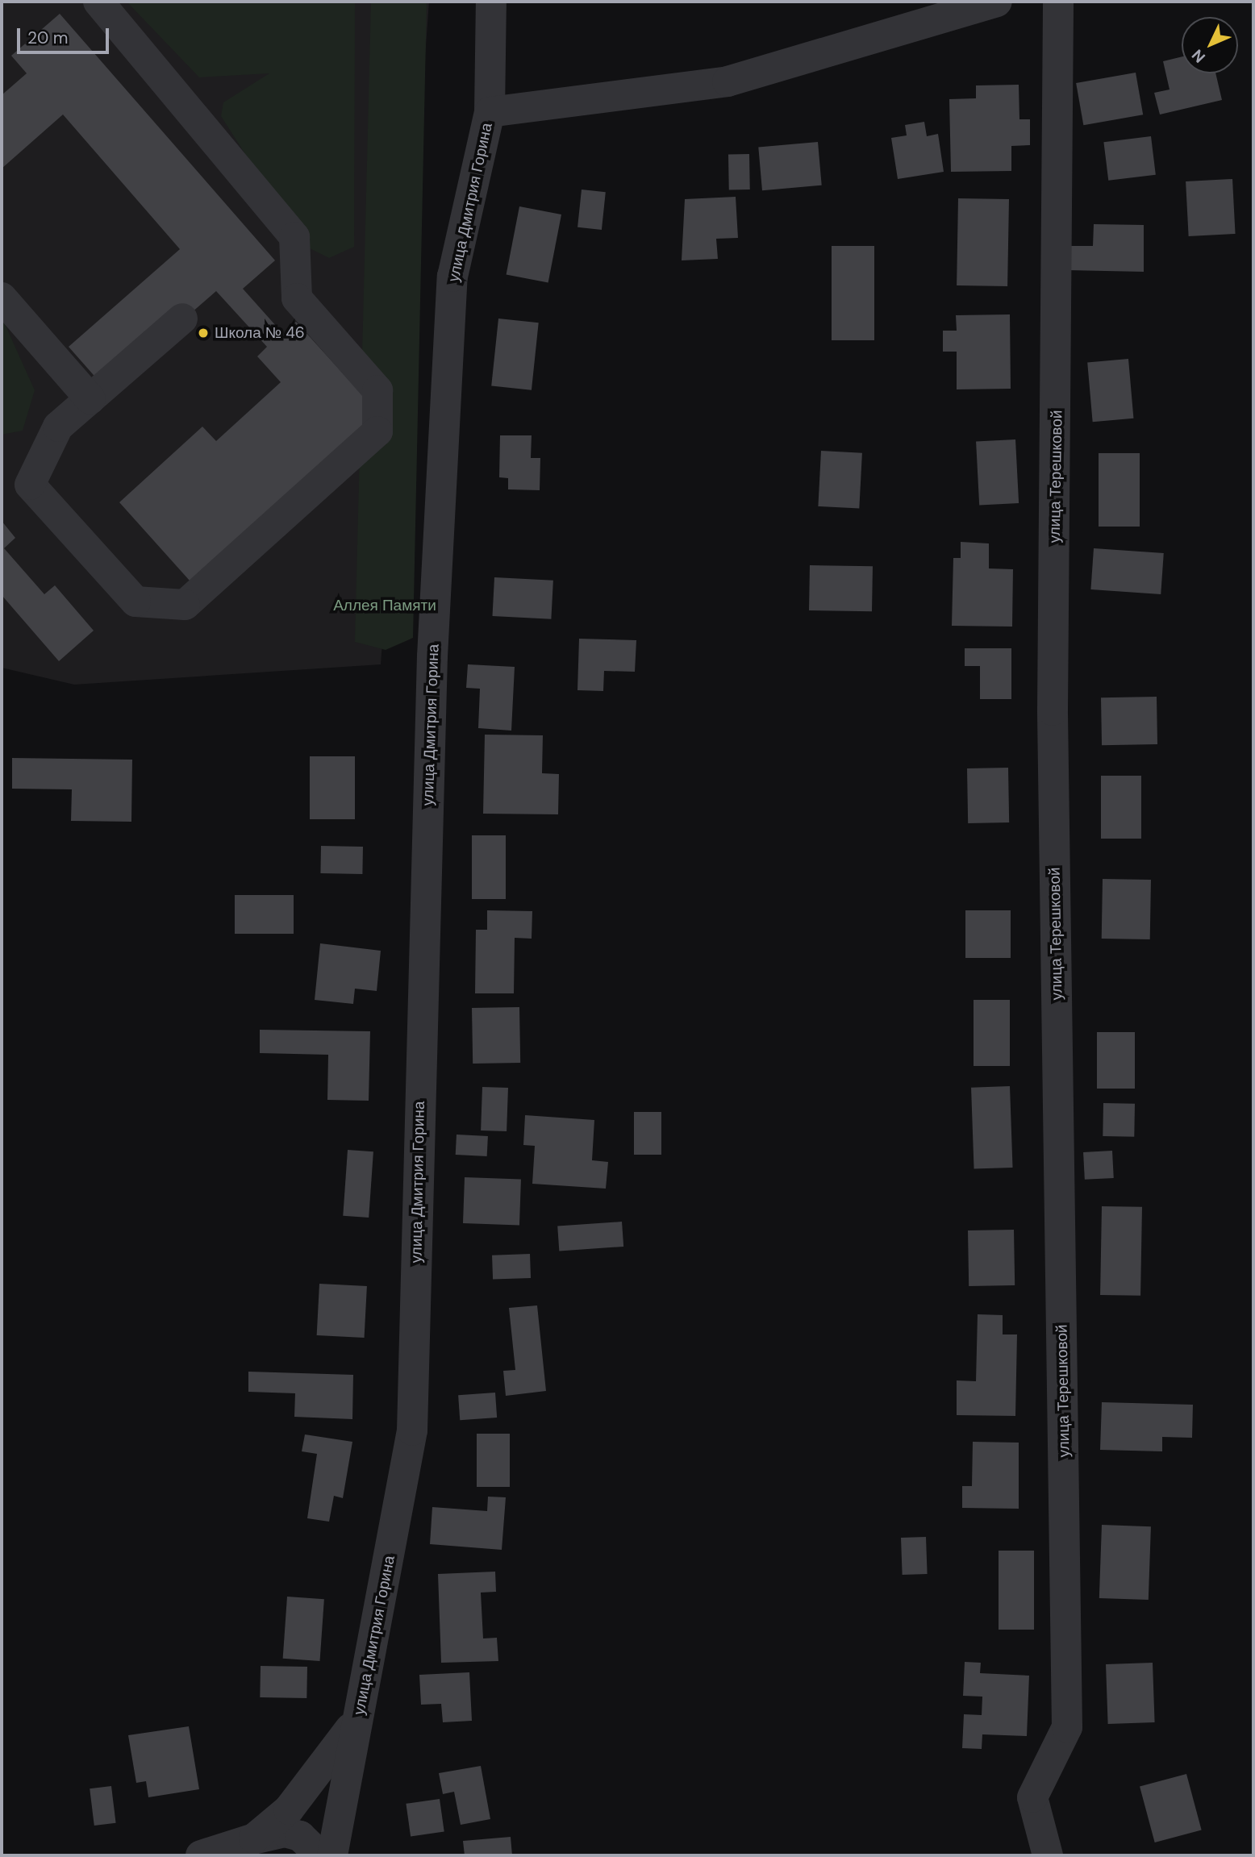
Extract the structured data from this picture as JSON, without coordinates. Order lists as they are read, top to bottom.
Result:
{
  "streets": {
    "street": ["улица Дмитрия Горина", "улица Терешковой"]
  },
  "parks": ["Аллея Памяти"],
  "places": ["Школа № 46"],
  "scale_bar": "20 m",
  "north": "bottom left"
}
